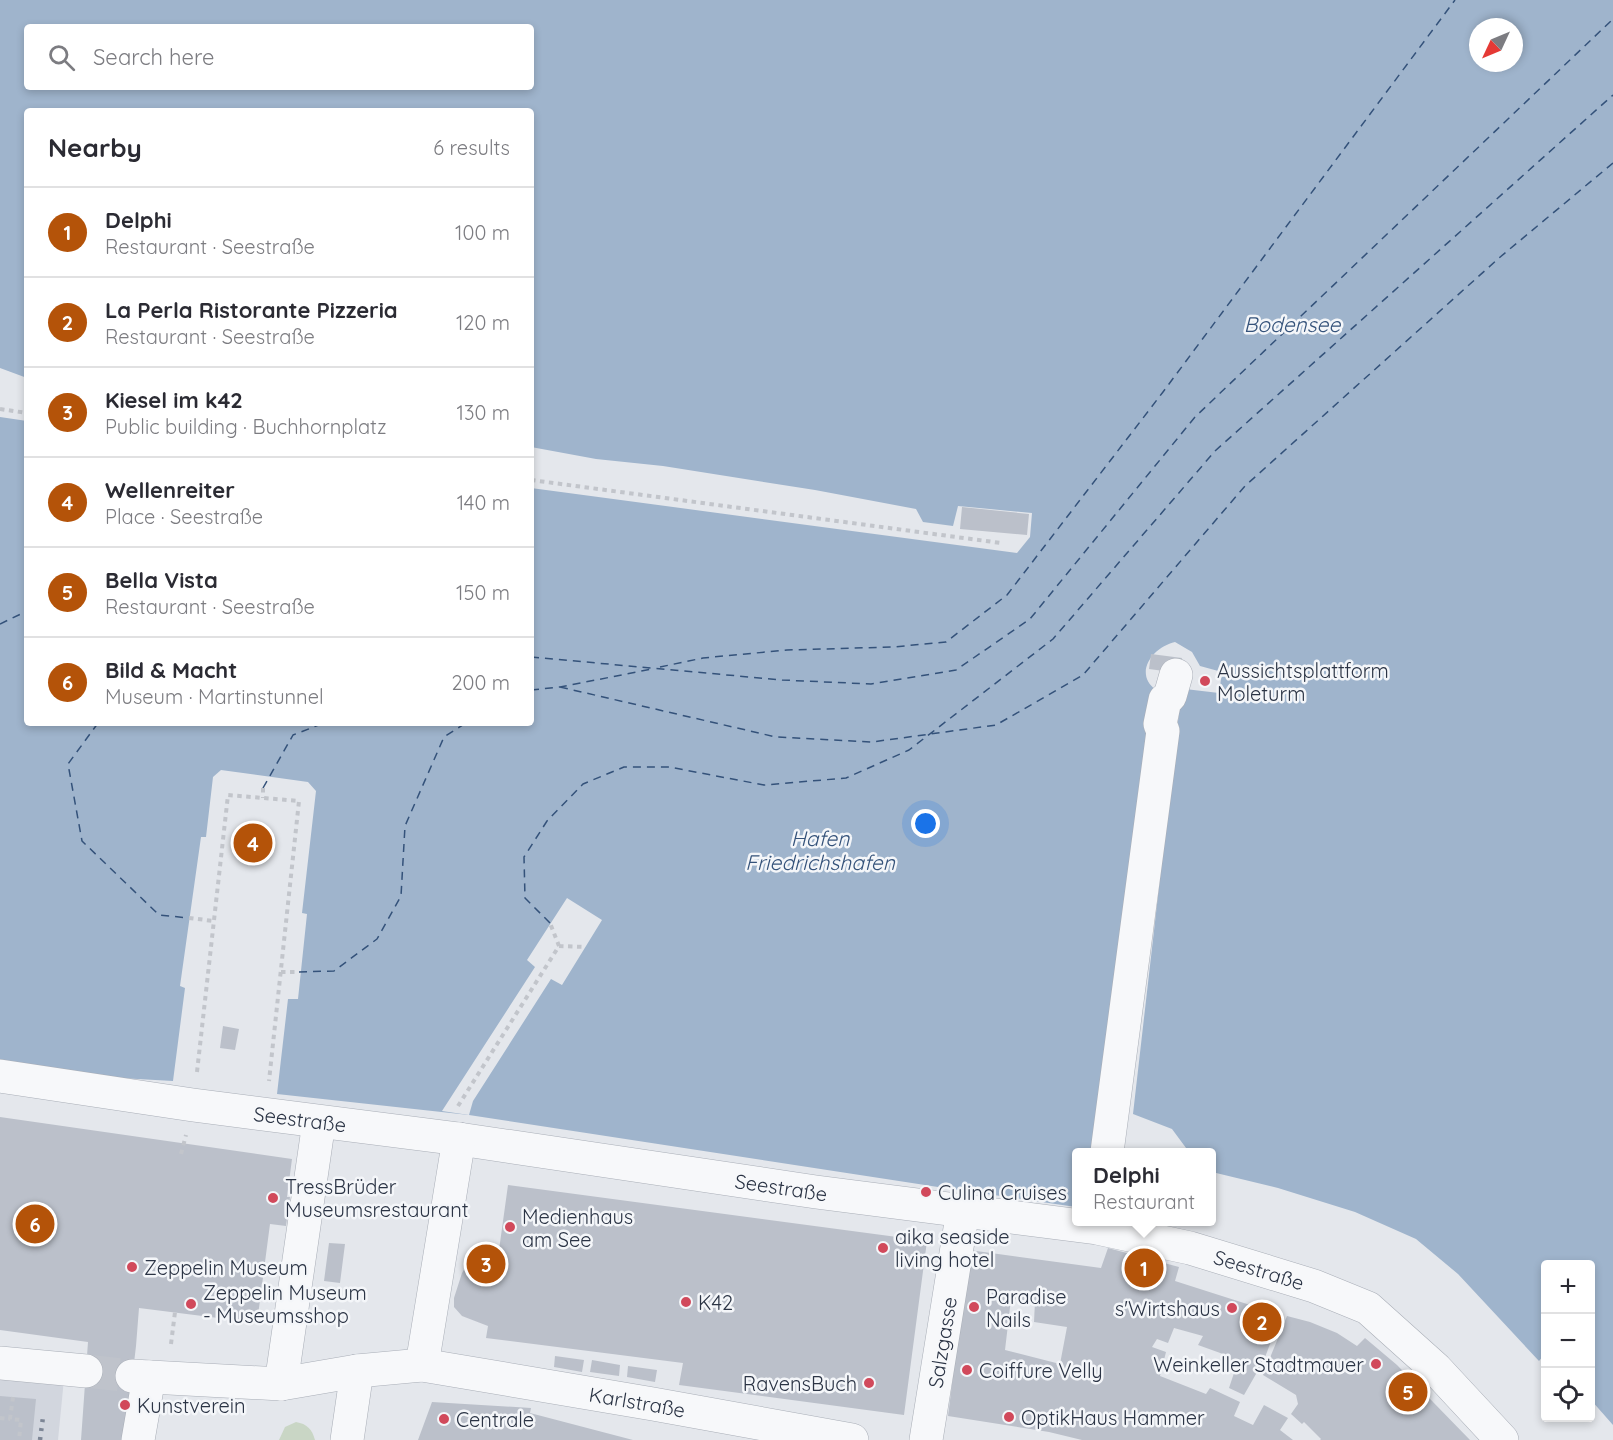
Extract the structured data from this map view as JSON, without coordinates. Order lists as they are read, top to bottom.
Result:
{
  "streets": {
    "street": ["Seestraße", "Salzgasse", "Karlstraße"]
  },
  "crossings": [
    ["Seestraße", "Salzgasse"]
  ],
  "water": ["Bodensee", "Hafen Friedrichshafen"],
  "places": [
    "Aussichtsplattform Moleturm",
    "Culina Cruises",
    "TressBrüder Museumsrestaurant",
    "Medienhaus am See",
    "aika seaside living hotel",
    "Zeppelin Museum",
    "K42",
    "Zeppelin Museum - Museumsshop",
    "Paradise Nails",
    "s'Wirtshaus",
    "Weinkeller Stadtmauer",
    "Coiffure Velly",
    "RavensBuch",
    "Kunstverein",
    "OptikHaus Hammer",
    "Centrale"
  ],
  "north": "bottom left",
  "page": {
    "search": "Search here",
    "heading": ["Nearby", "6 results"],
    "list": [
      {
        "mark": "1",
        "name": "Delphi",
        "note": "Restaurant · Seestraße",
        "value": "100 m"
      },
      {
        "mark": "2",
        "name": "La Perla Ristorante Pizzeria",
        "note": "Restaurant · Seestraße",
        "value": "120 m"
      },
      {
        "mark": "3",
        "name": "Kiesel im k42",
        "note": "Public building · Buchhornplatz",
        "value": "130 m"
      },
      {
        "mark": "4",
        "name": "Wellenreiter",
        "note": "Place · Seestraße",
        "value": "140 m"
      },
      {
        "mark": "5",
        "name": "Bella Vista",
        "note": "Restaurant · Seestraße",
        "value": "150 m"
      },
      {
        "mark": "6",
        "name": "Bild & Macht",
        "note": "Museum · Martinstunnel",
        "value": "200 m"
      }
    ],
    "pins": [
      "4",
      "6",
      "3",
      "1",
      "2",
      "5"
    ],
    "popup": ["Delphi", "Restaurant"],
    "map_buttons": ["+", "−"]
  }
}
